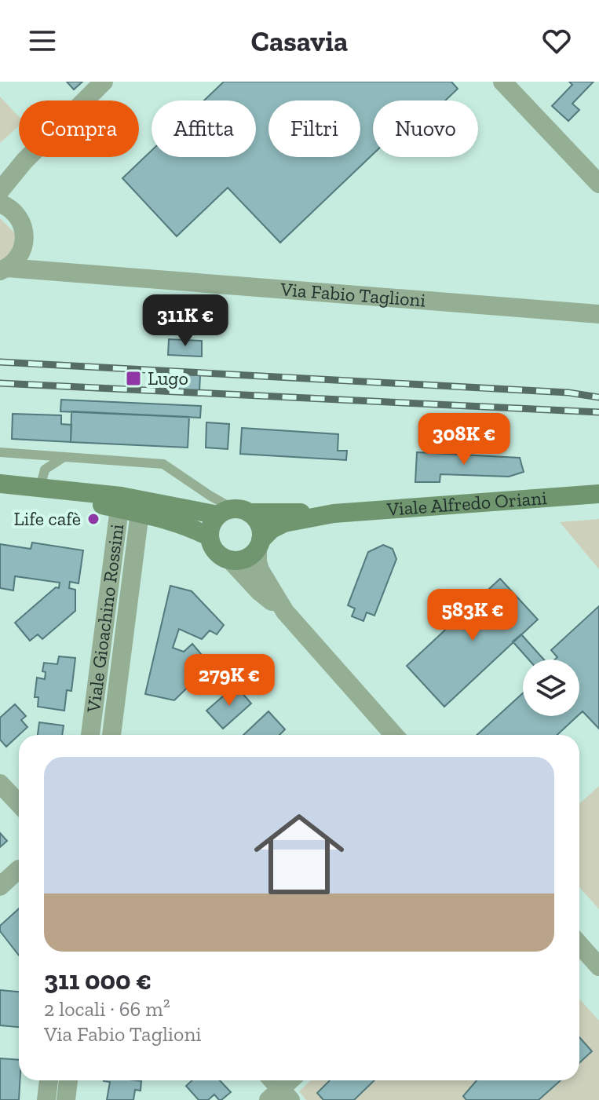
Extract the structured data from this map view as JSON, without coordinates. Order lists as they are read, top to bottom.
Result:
{
  "streets": {
    "main road": ["Viale Alfredo Oriani"],
    "street": ["Via Fabio Taglioni", "Viale Gioachino Rossini"]
  },
  "crossings": [
    ["Viale Alfredo Oriani", "Viale Gioachino Rossini"]
  ],
  "places": {
    "transit": ["Lugo"],
    "other": ["Life cafè"]
  },
  "page": {
    "header": "Casavia",
    "chip": [
      "Compra",
      "Affitta",
      "Filtri",
      "Nuovo"
    ],
    "price": [
      "311K €",
      "308K €",
      "583K €",
      "279K €"
    ],
    "list": [
      {
        "name": "311 000 €",
        "note": "2 locali · 66 m² · Via Fabio Taglioni"
      }
    ]
  }
}
